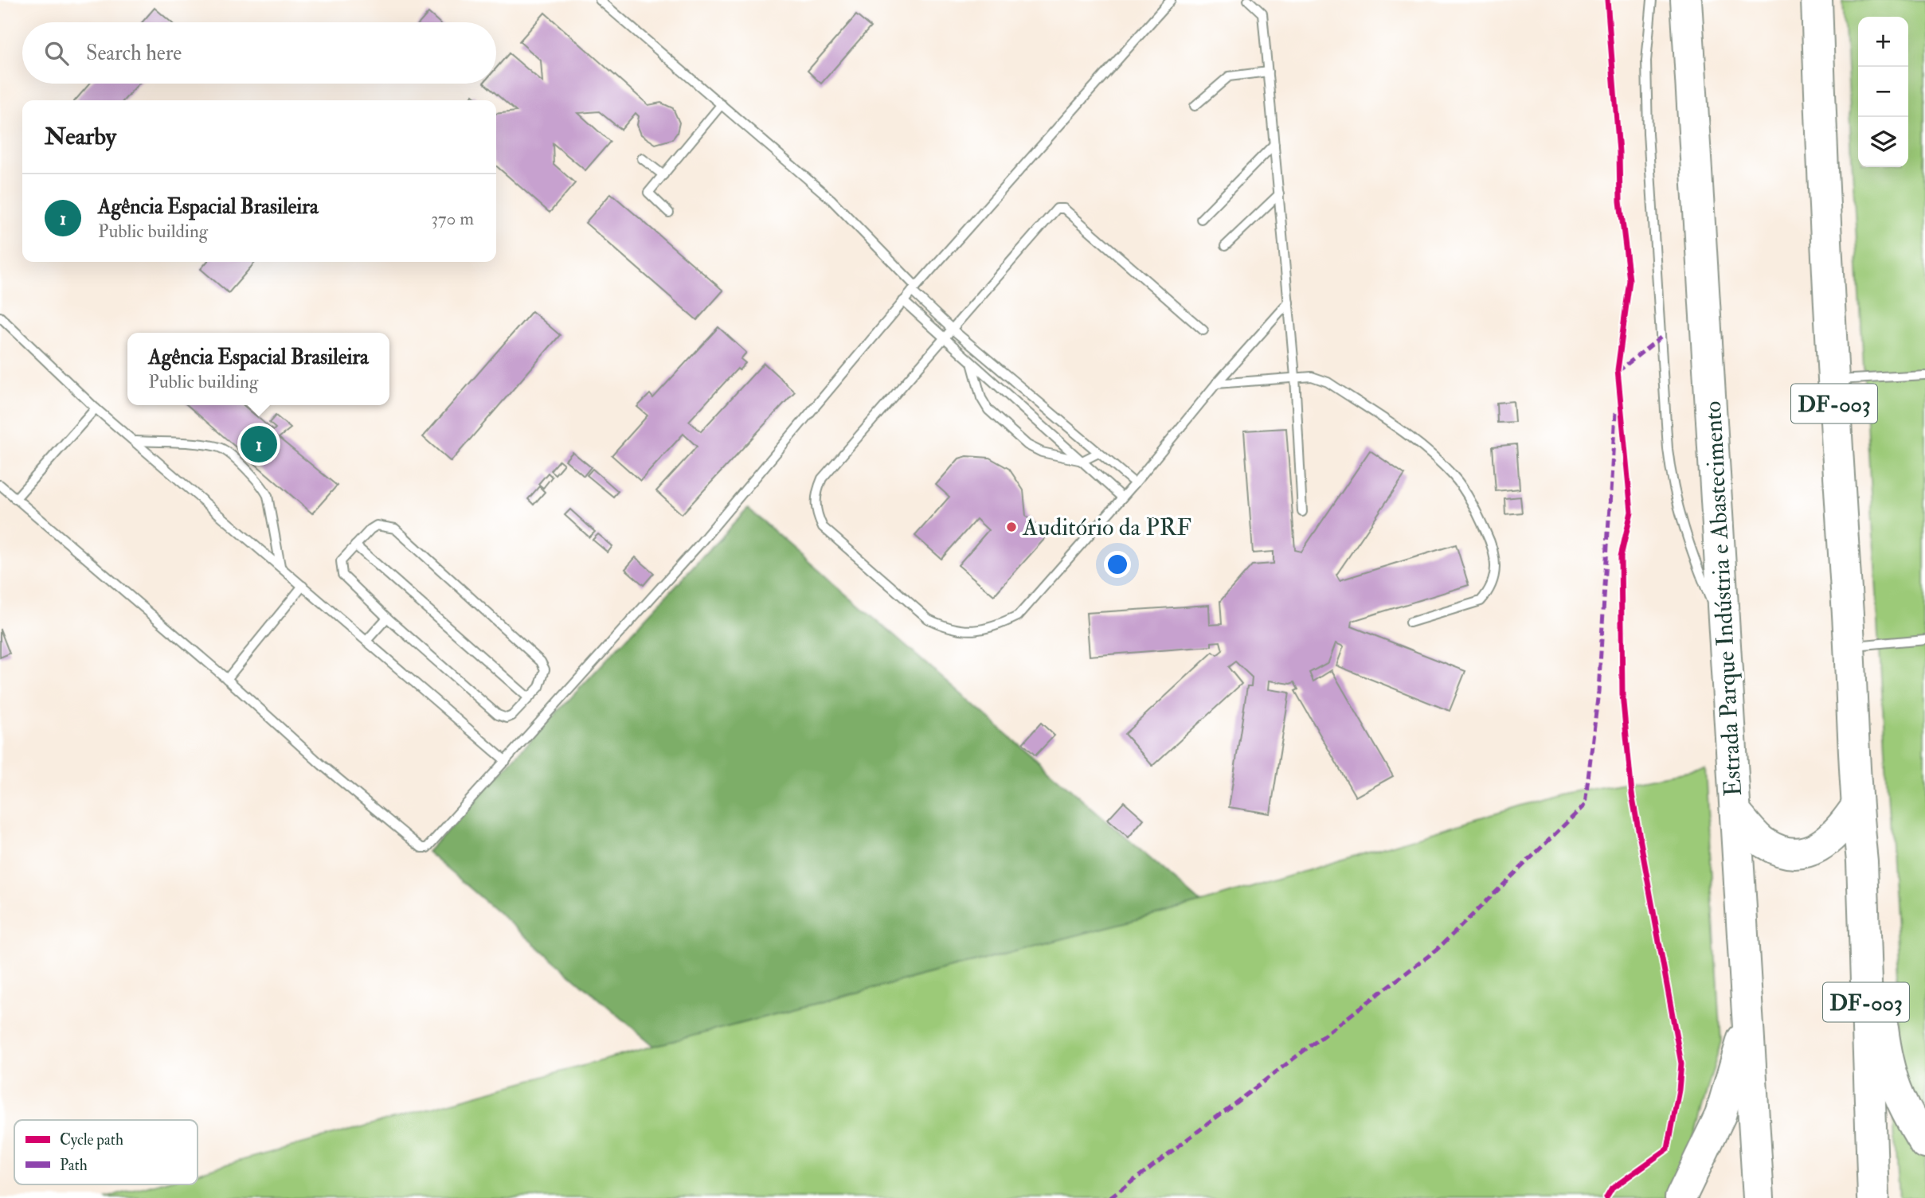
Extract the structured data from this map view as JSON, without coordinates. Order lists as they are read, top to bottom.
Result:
{
  "streets": {
    "highway": ["DF-003", "Estrada Parque Indústria e Abastecimento"]
  },
  "places": ["Auditório da PRF"],
  "legend": ["Cycle path", "Path"],
  "page": {
    "map_buttons": ["+", "−"],
    "search": "Search here",
    "heading": "Nearby",
    "list": [
      {
        "mark": "1",
        "name": "Agência Espacial Brasileira",
        "note": "Public building",
        "value": "370 m"
      }
    ],
    "popup": ["Agência Espacial Brasileira", "Public building"],
    "pins": "1"
  }
}
